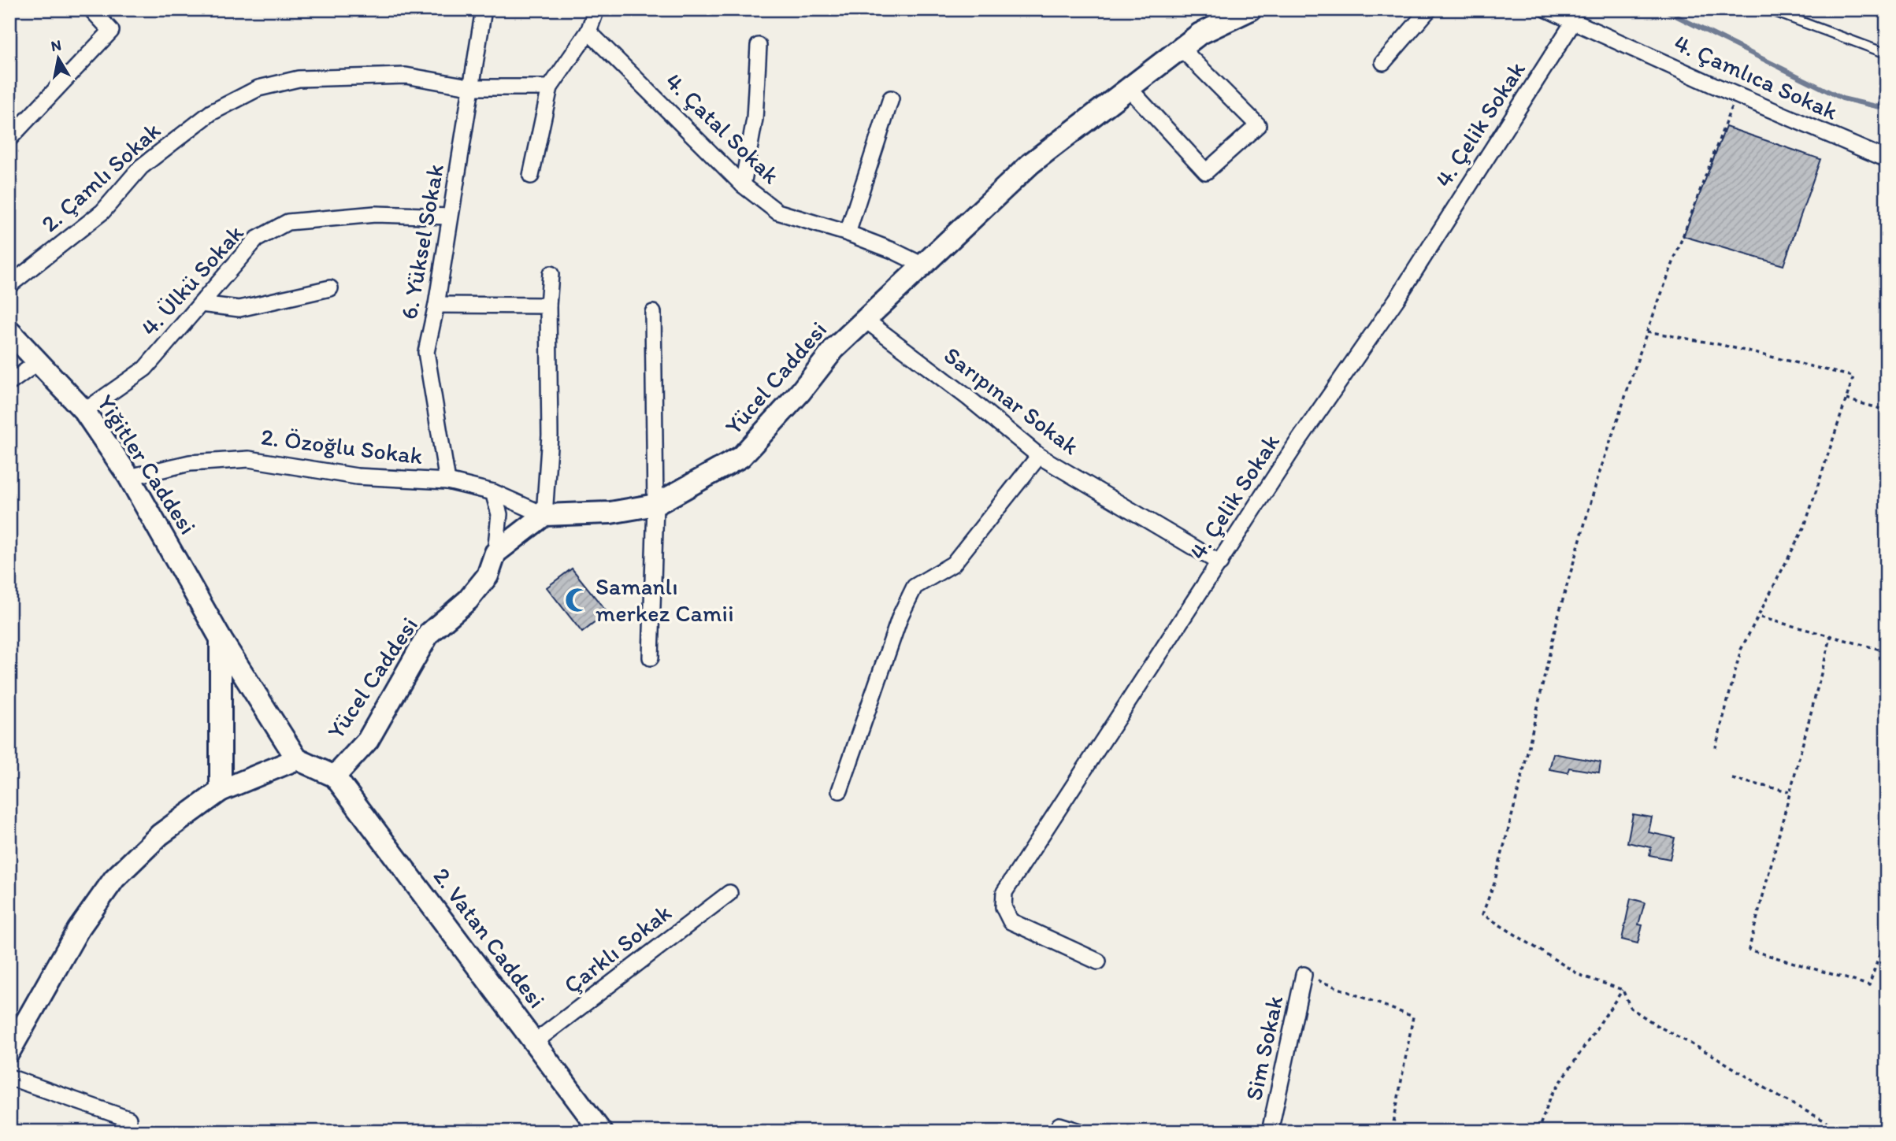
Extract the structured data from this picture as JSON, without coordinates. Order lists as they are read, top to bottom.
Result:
{
  "streets": {
    "main road": ["Yücel Caddesi", "Yiğitler Caddesi", "2. Vatan Caddesi"],
    "street": [
      "4. Çamlıca Sokak",
      "4. Çelik Sokak",
      "4. Çatal Sokak",
      "2. Çamlı Sokak",
      "6. Yüksel Sokak",
      "4. Ülkü Sokak",
      "Sarıpınar Sokak",
      "2. Özoğlu Sokak",
      "Çarklı Sokak",
      "Sim Sokak"
    ]
  },
  "crossings": [
    ["4. Çamlıca Sokak", "4. Çelik Sokak"],
    ["4. Çelik Sokak", "Sarıpınar Sokak"],
    ["4. Çatal Sokak", "Yücel Caddesi"],
    ["2. Çamlı Sokak", "6. Yüksel Sokak"],
    ["6. Yüksel Sokak", "4. Ülkü Sokak"],
    ["6. Yüksel Sokak", "2. Özoğlu Sokak"],
    ["4. Ülkü Sokak", "Yiğitler Caddesi"],
    ["Yücel Caddesi", "Sarıpınar Sokak"],
    ["Yücel Caddesi", "2. Özoğlu Sokak"],
    ["Yücel Caddesi", "2. Vatan Caddesi"],
    ["2. Özoğlu Sokak", "Yiğitler Caddesi"],
    ["2. Vatan Caddesi", "Çarklı Sokak"]
  ],
  "places": {
    "mosque": ["Samanlı merkez Camii"]
  },
  "north": "top"
}
